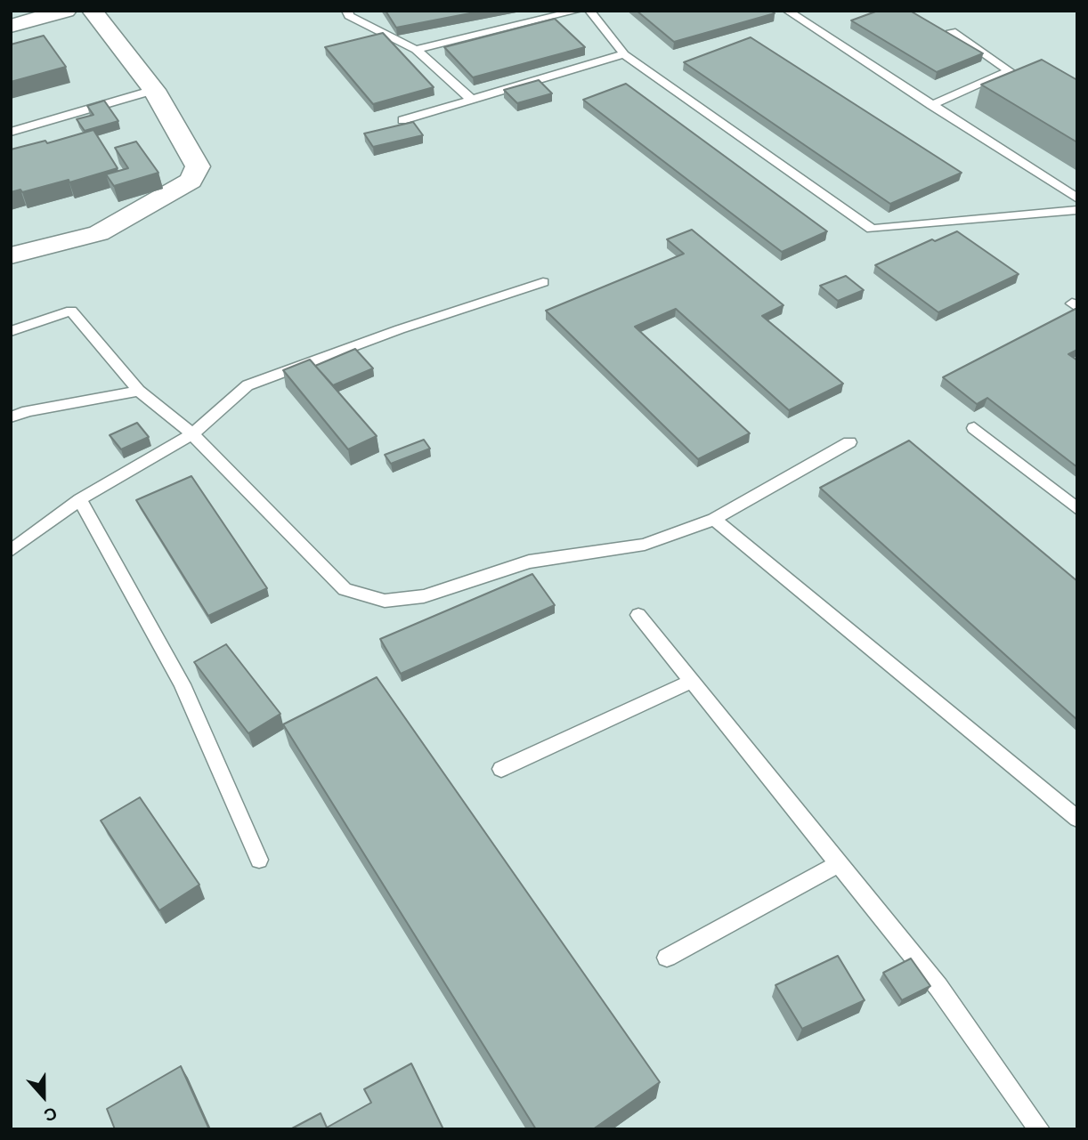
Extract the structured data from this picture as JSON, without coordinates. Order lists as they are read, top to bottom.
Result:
{
  "north": "bottom"
}
